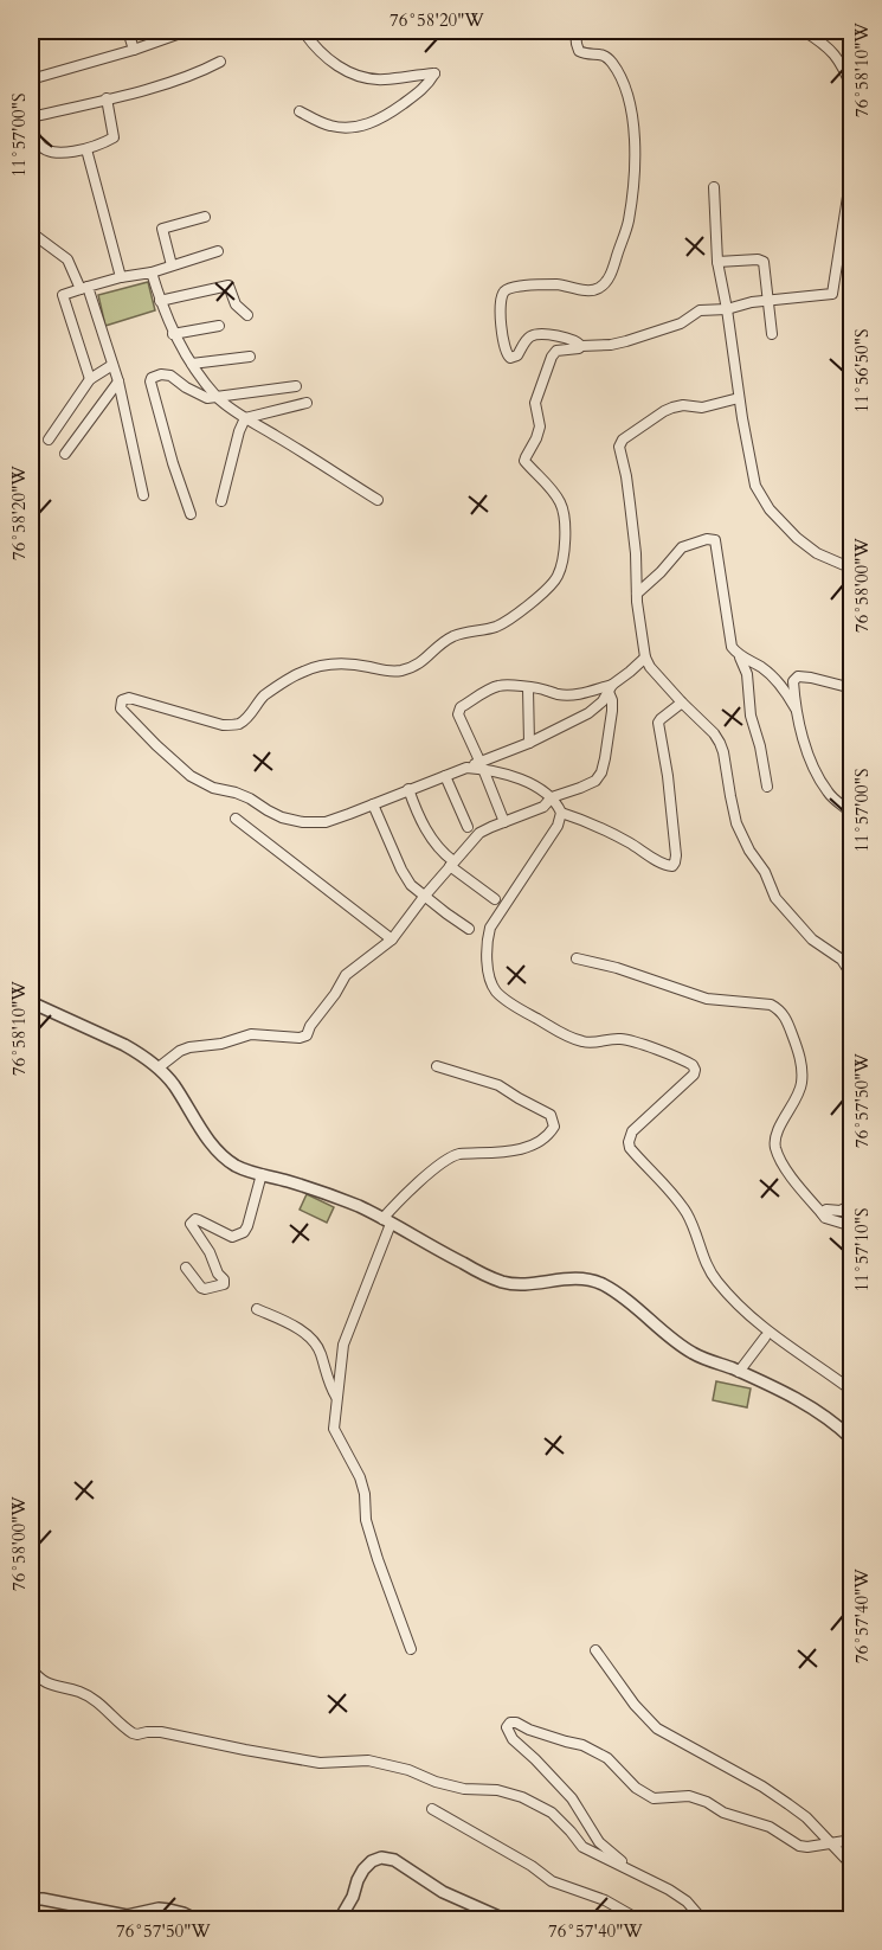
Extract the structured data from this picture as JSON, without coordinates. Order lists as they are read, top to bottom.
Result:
{
  "coordinates": [
    "76°58'20\"W",
    "76°58'10\"W",
    "11°57'00\"S",
    "11°56'50\"S",
    "76°58'00\"W",
    "76°57'50\"W",
    "11°57'10\"S",
    "76°57'40\"W"
  ]
}
